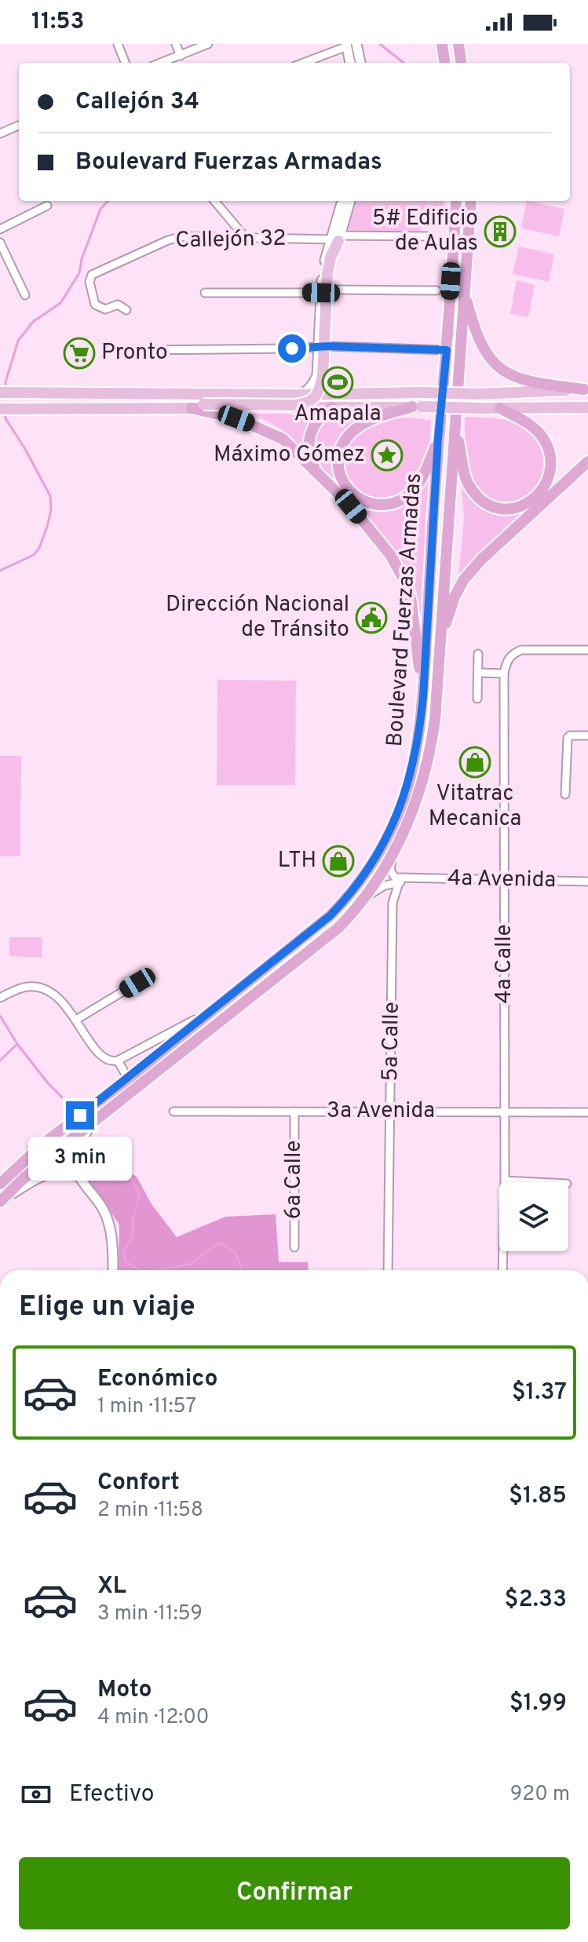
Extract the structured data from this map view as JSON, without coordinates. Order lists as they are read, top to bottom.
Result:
{
  "streets": {
    "highway": ["Boulevard Fuerzas Armadas"],
    "street": [
      "Callejón 32",
      "4a Avenida",
      "4a Calle",
      "5a Calle",
      "3a Avenida",
      "6a Calle"
    ]
  },
  "crossings": [
    ["Boulevard Fuerzas Armadas", "4a Avenida"],
    ["4a Avenida", "4a Calle"],
    ["4a Avenida", "5a Calle"],
    ["4a Calle", "3a Avenida"],
    ["5a Calle", "3a Avenida"],
    ["3a Avenida", "6a Calle"]
  ],
  "places": {
    "building": ["5# Edificio de Aulas"],
    "supermarket": ["Pronto"],
    "sports": ["Amapala"],
    "place": ["Máximo Gómez"],
    "public building": ["Dirección Nacional de Tránsito"],
    "shop": ["Vitatrac Mecanica", "LTH"]
  },
  "page": {
    "status": "11:53",
    "banner": ["Callejón 34", "Boulevard Fuerzas Armadas"],
    "bubble": "3 min",
    "heading": "Elige un viaje",
    "list": [
      {
        "name": "Económico",
        "note": "1 min · 11:57",
        "value": "$1.37"
      },
      {
        "name": "Confort",
        "note": "2 min · 11:58",
        "value": "$1.85"
      },
      {
        "name": "XL",
        "note": "3 min · 11:59",
        "value": "$2.33"
      },
      {
        "name": "Moto",
        "note": "4 min · 12:00",
        "value": "$1.99"
      }
    ],
    "pay": ["Efectivo", "920 m"],
    "buttons": "Confirmar"
  }
}
